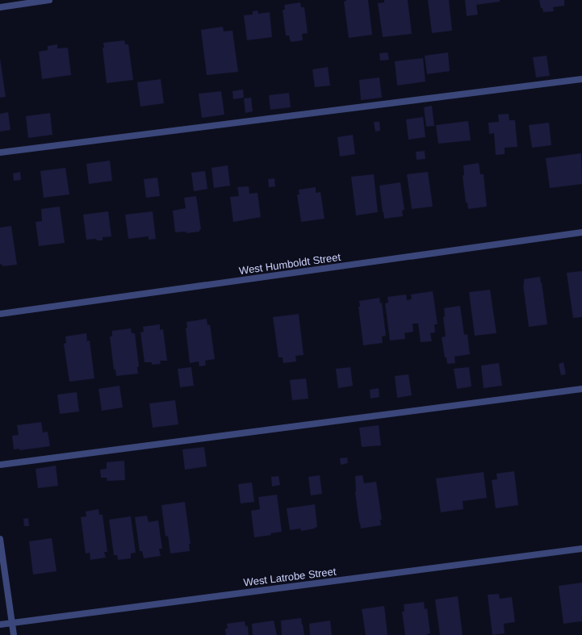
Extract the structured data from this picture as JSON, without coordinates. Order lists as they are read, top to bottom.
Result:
{
  "streets": {
    "street": ["West Humboldt Street", "West Latrobe Street"]
  }
}
